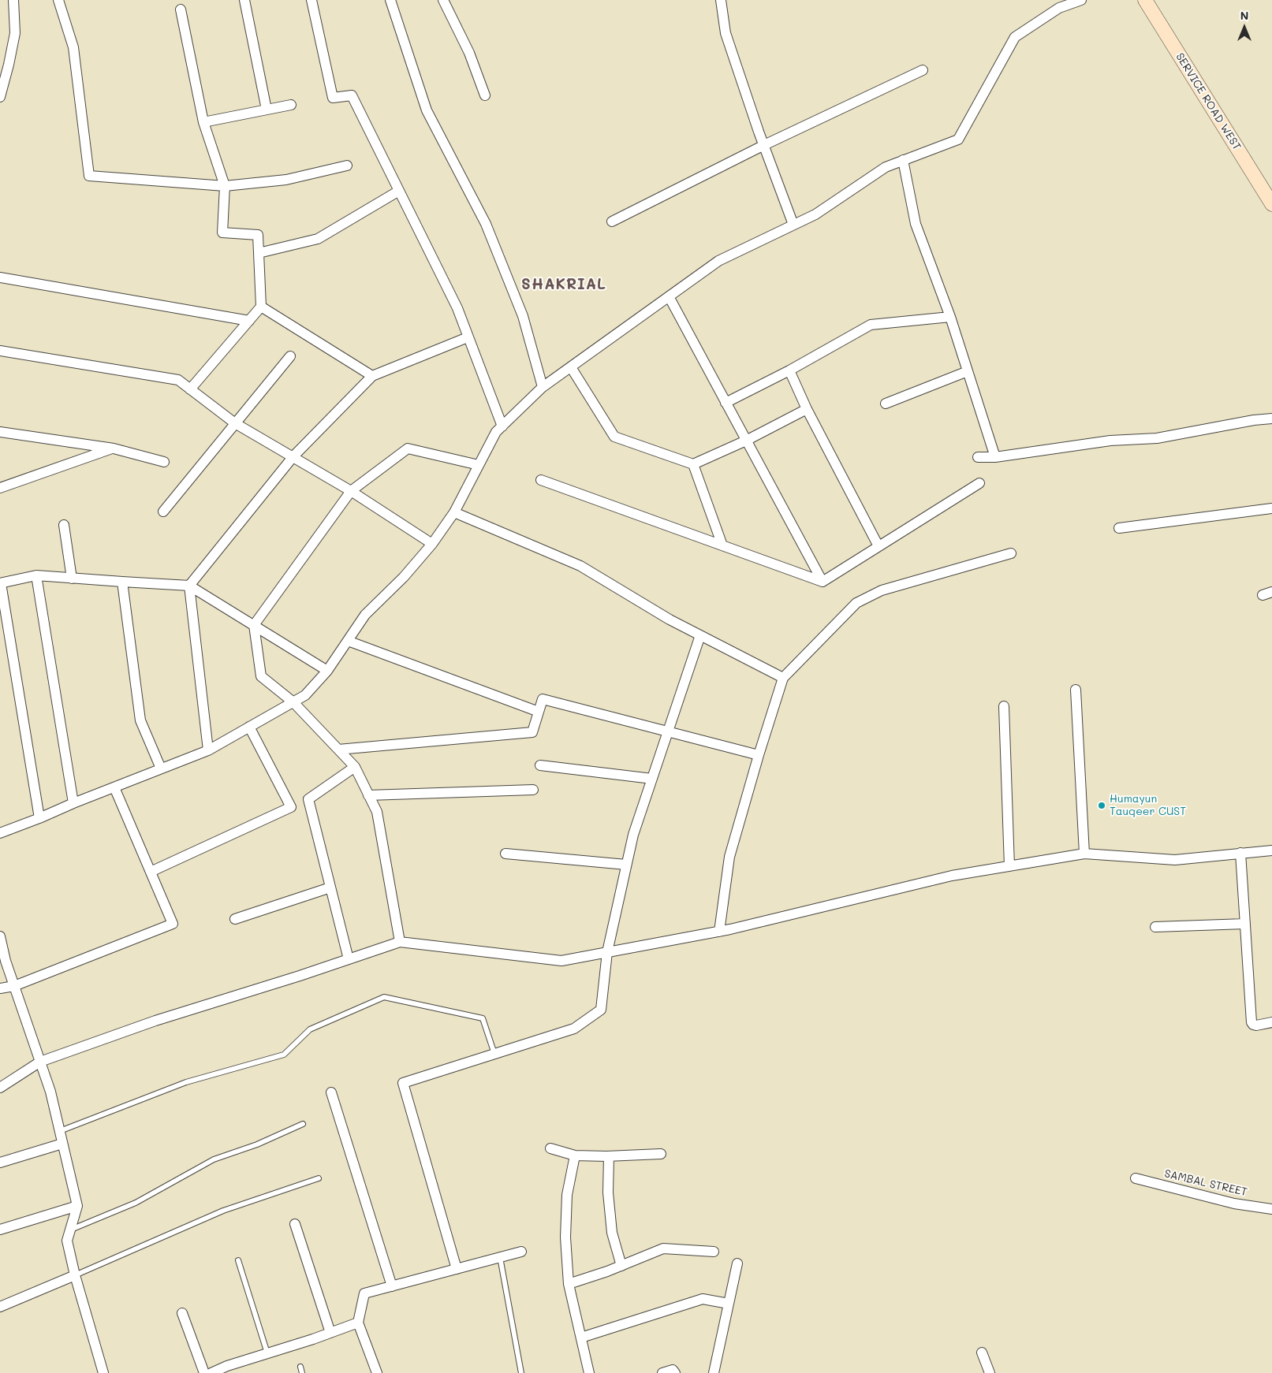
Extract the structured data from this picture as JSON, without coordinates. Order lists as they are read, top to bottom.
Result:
{
  "streets": {
    "street": ["SERVICE ROAD WEST", "SAMBAL STREET"]
  },
  "districts": ["SHAKRIAL"],
  "places": ["Humayun Tauqeer CUST"],
  "north": "top"
}
